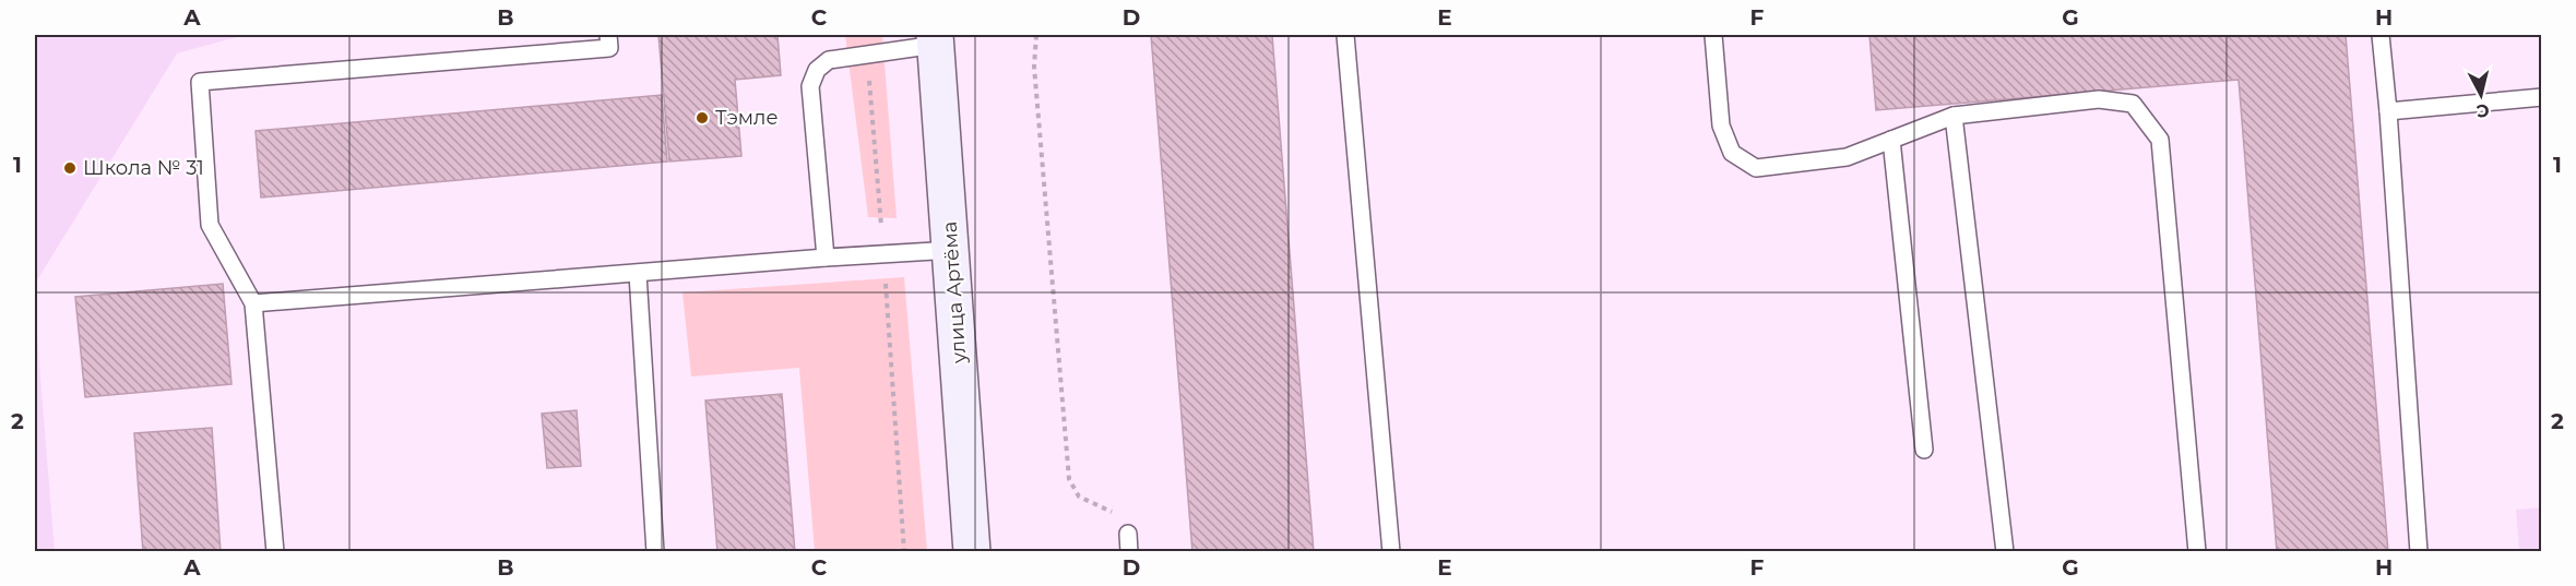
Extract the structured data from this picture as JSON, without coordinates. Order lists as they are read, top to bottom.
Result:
{
  "streets": {
    "main road": ["улица Артёма"]
  },
  "places": ["Тэмле", "Школа № 31"],
  "north": "bottom",
  "grid": {
    "columns": [
      "A",
      "B",
      "C",
      "D",
      "E",
      "F",
      "G",
      "H"
    ],
    "rows": ["1", "2"]
  }
}
